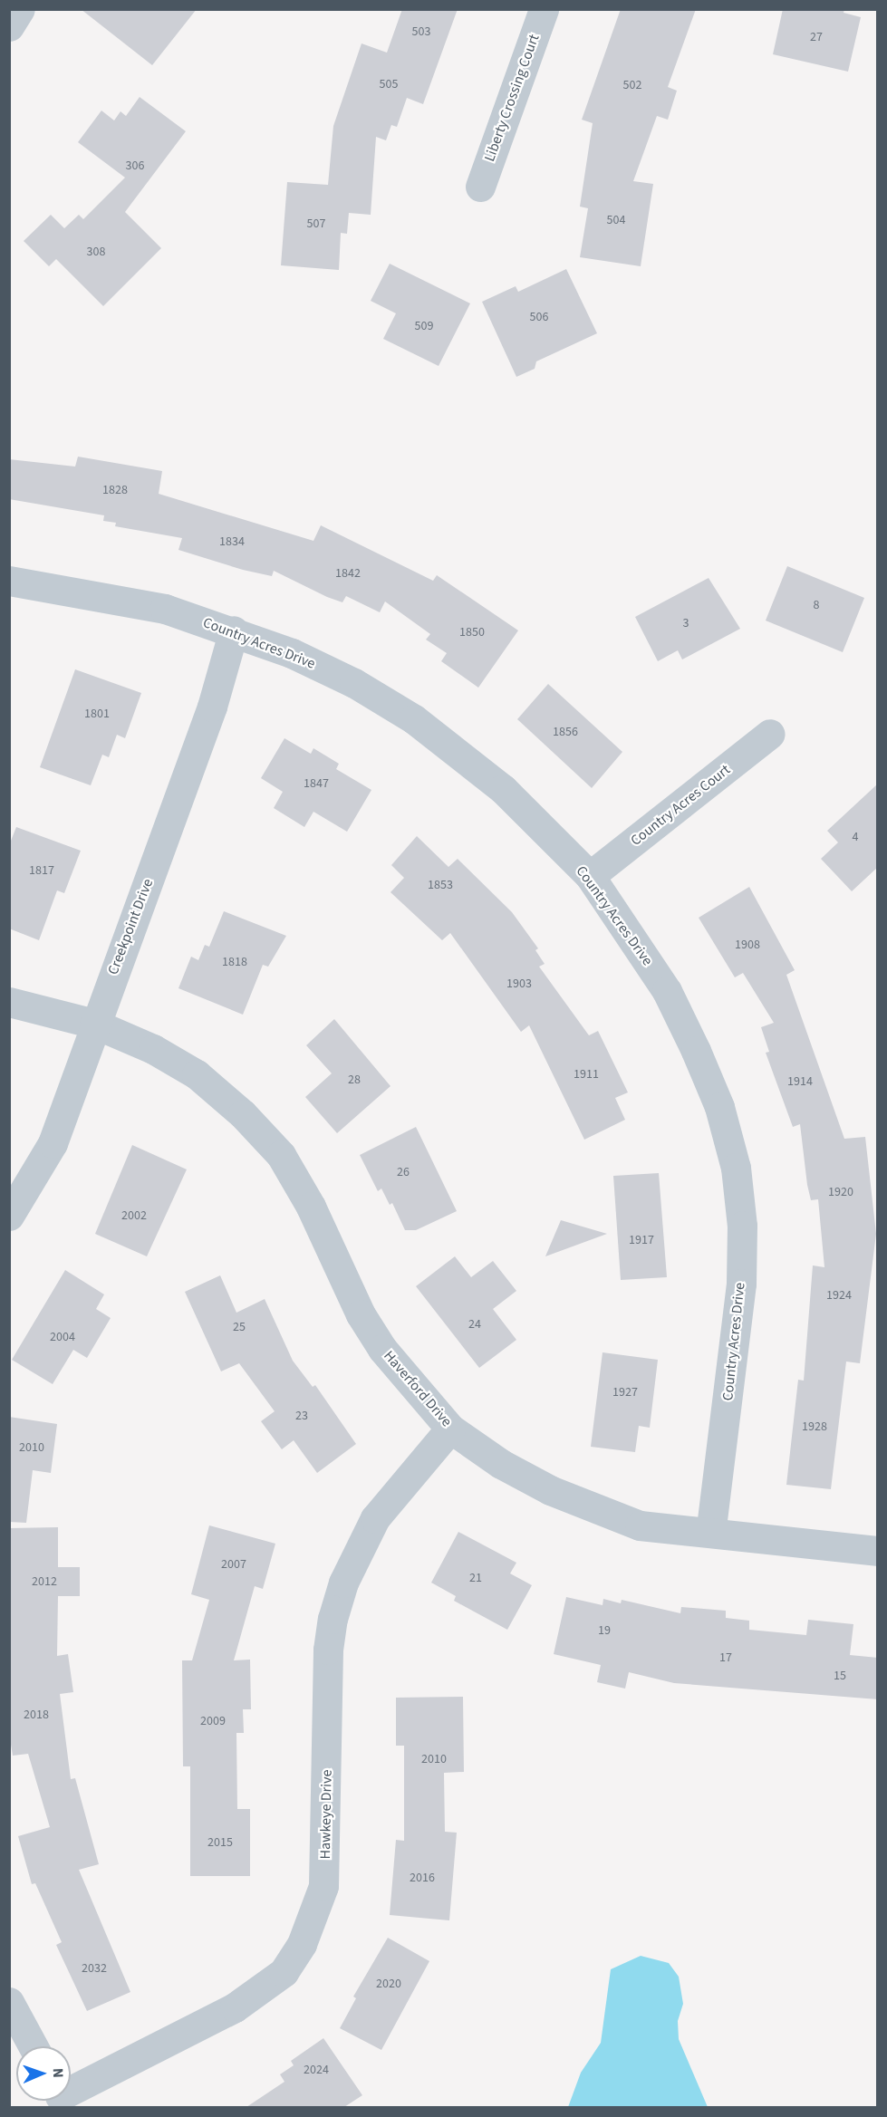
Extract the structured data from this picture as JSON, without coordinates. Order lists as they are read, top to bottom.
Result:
{
  "streets": {
    "street": [
      "Liberty Crossing Court",
      "Country Acres Drive",
      "Country Acres Court",
      "Creekpoint Drive",
      "Haverford Drive",
      "Hawkeye Drive"
    ]
  },
  "crossings": [
    ["Country Acres Drive", "Country Acres Court"],
    ["Country Acres Drive", "Creekpoint Drive"],
    ["Country Acres Drive", "Haverford Drive"],
    ["Creekpoint Drive", "Haverford Drive"],
    ["Haverford Drive", "Hawkeye Drive"]
  ],
  "house_numbers": [
    "503",
    "27",
    "505",
    "502",
    "306",
    "504",
    "507",
    "308",
    "506",
    "509",
    "1828",
    "1834",
    "1842",
    "8",
    "3",
    "1850",
    "1801",
    "1856",
    "1847",
    "4",
    "1817",
    "1853",
    "1908",
    "1818",
    "1903",
    "1911",
    "28",
    "1914",
    "26",
    "1920",
    "2002",
    "1917",
    "1924",
    "24",
    "25",
    "2004",
    "1927",
    "23",
    "1928",
    "2010",
    "2007",
    "21",
    "2012",
    "19",
    "17",
    "15",
    "2018",
    "2009",
    "2010",
    "2015",
    "2016",
    "2032",
    "2020",
    "2024"
  ],
  "north": "right"
}
